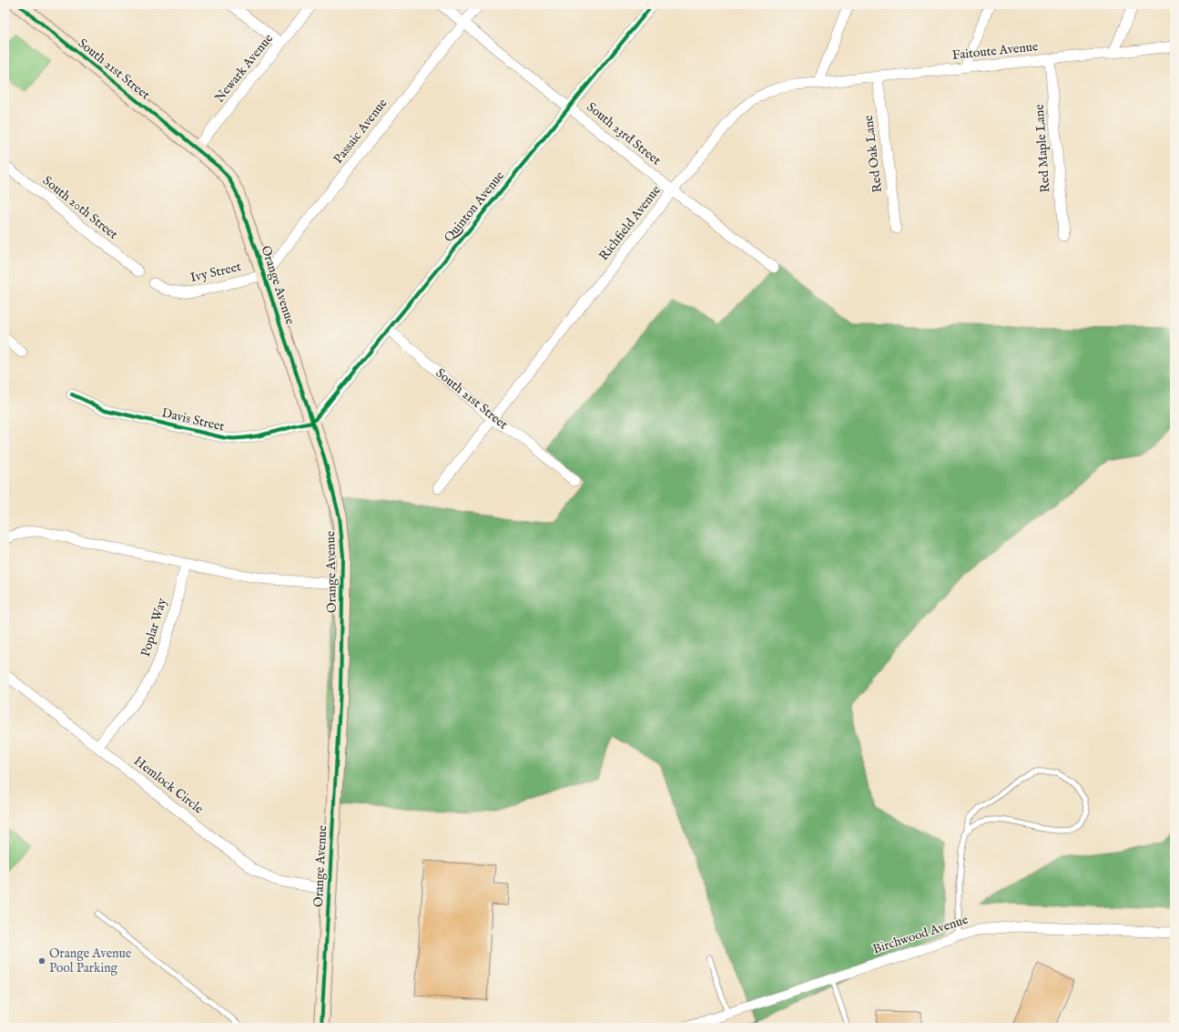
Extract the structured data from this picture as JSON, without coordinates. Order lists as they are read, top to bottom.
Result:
{
  "streets": {
    "street": [
      "Faitoute Avenue",
      "Newark Avenue",
      "South 21st Street",
      "Passaic Avenue",
      "South 23rd Street",
      "Red Maple Lane",
      "Red Oak Lane",
      "Quinton Avenue",
      "South 20th Street",
      "Richfield Avenue",
      "Ivy Street",
      "Orange Avenue",
      "Davis Street",
      "Poplar Way",
      "Hemlock Circle",
      "Birchwood Avenue"
    ]
  },
  "crossings": [
    ["Faitoute Avenue", "Red Maple Lane"],
    ["Faitoute Avenue", "Red Oak Lane"],
    ["Faitoute Avenue", "Richfield Avenue"],
    ["Newark Avenue", "South 21st Street"],
    ["Newark Avenue", "Orange Avenue"],
    ["South 21st Street", "Quinton Avenue"],
    ["South 21st Street", "Richfield Avenue"],
    ["South 21st Street", "Orange Avenue"],
    ["Passaic Avenue", "South 23rd Street"],
    ["Passaic Avenue", "Ivy Street"],
    ["Passaic Avenue", "Orange Avenue"],
    ["South 23rd Street", "Quinton Avenue"],
    ["South 23rd Street", "Richfield Avenue"],
    ["Quinton Avenue", "Orange Avenue"],
    ["Quinton Avenue", "Davis Street"],
    ["Ivy Street", "Orange Avenue"],
    ["Orange Avenue", "Davis Street"],
    ["Orange Avenue", "Hemlock Circle"],
    ["Poplar Way", "Hemlock Circle"]
  ],
  "places": ["Orange Avenue Pool Parking"]
}
